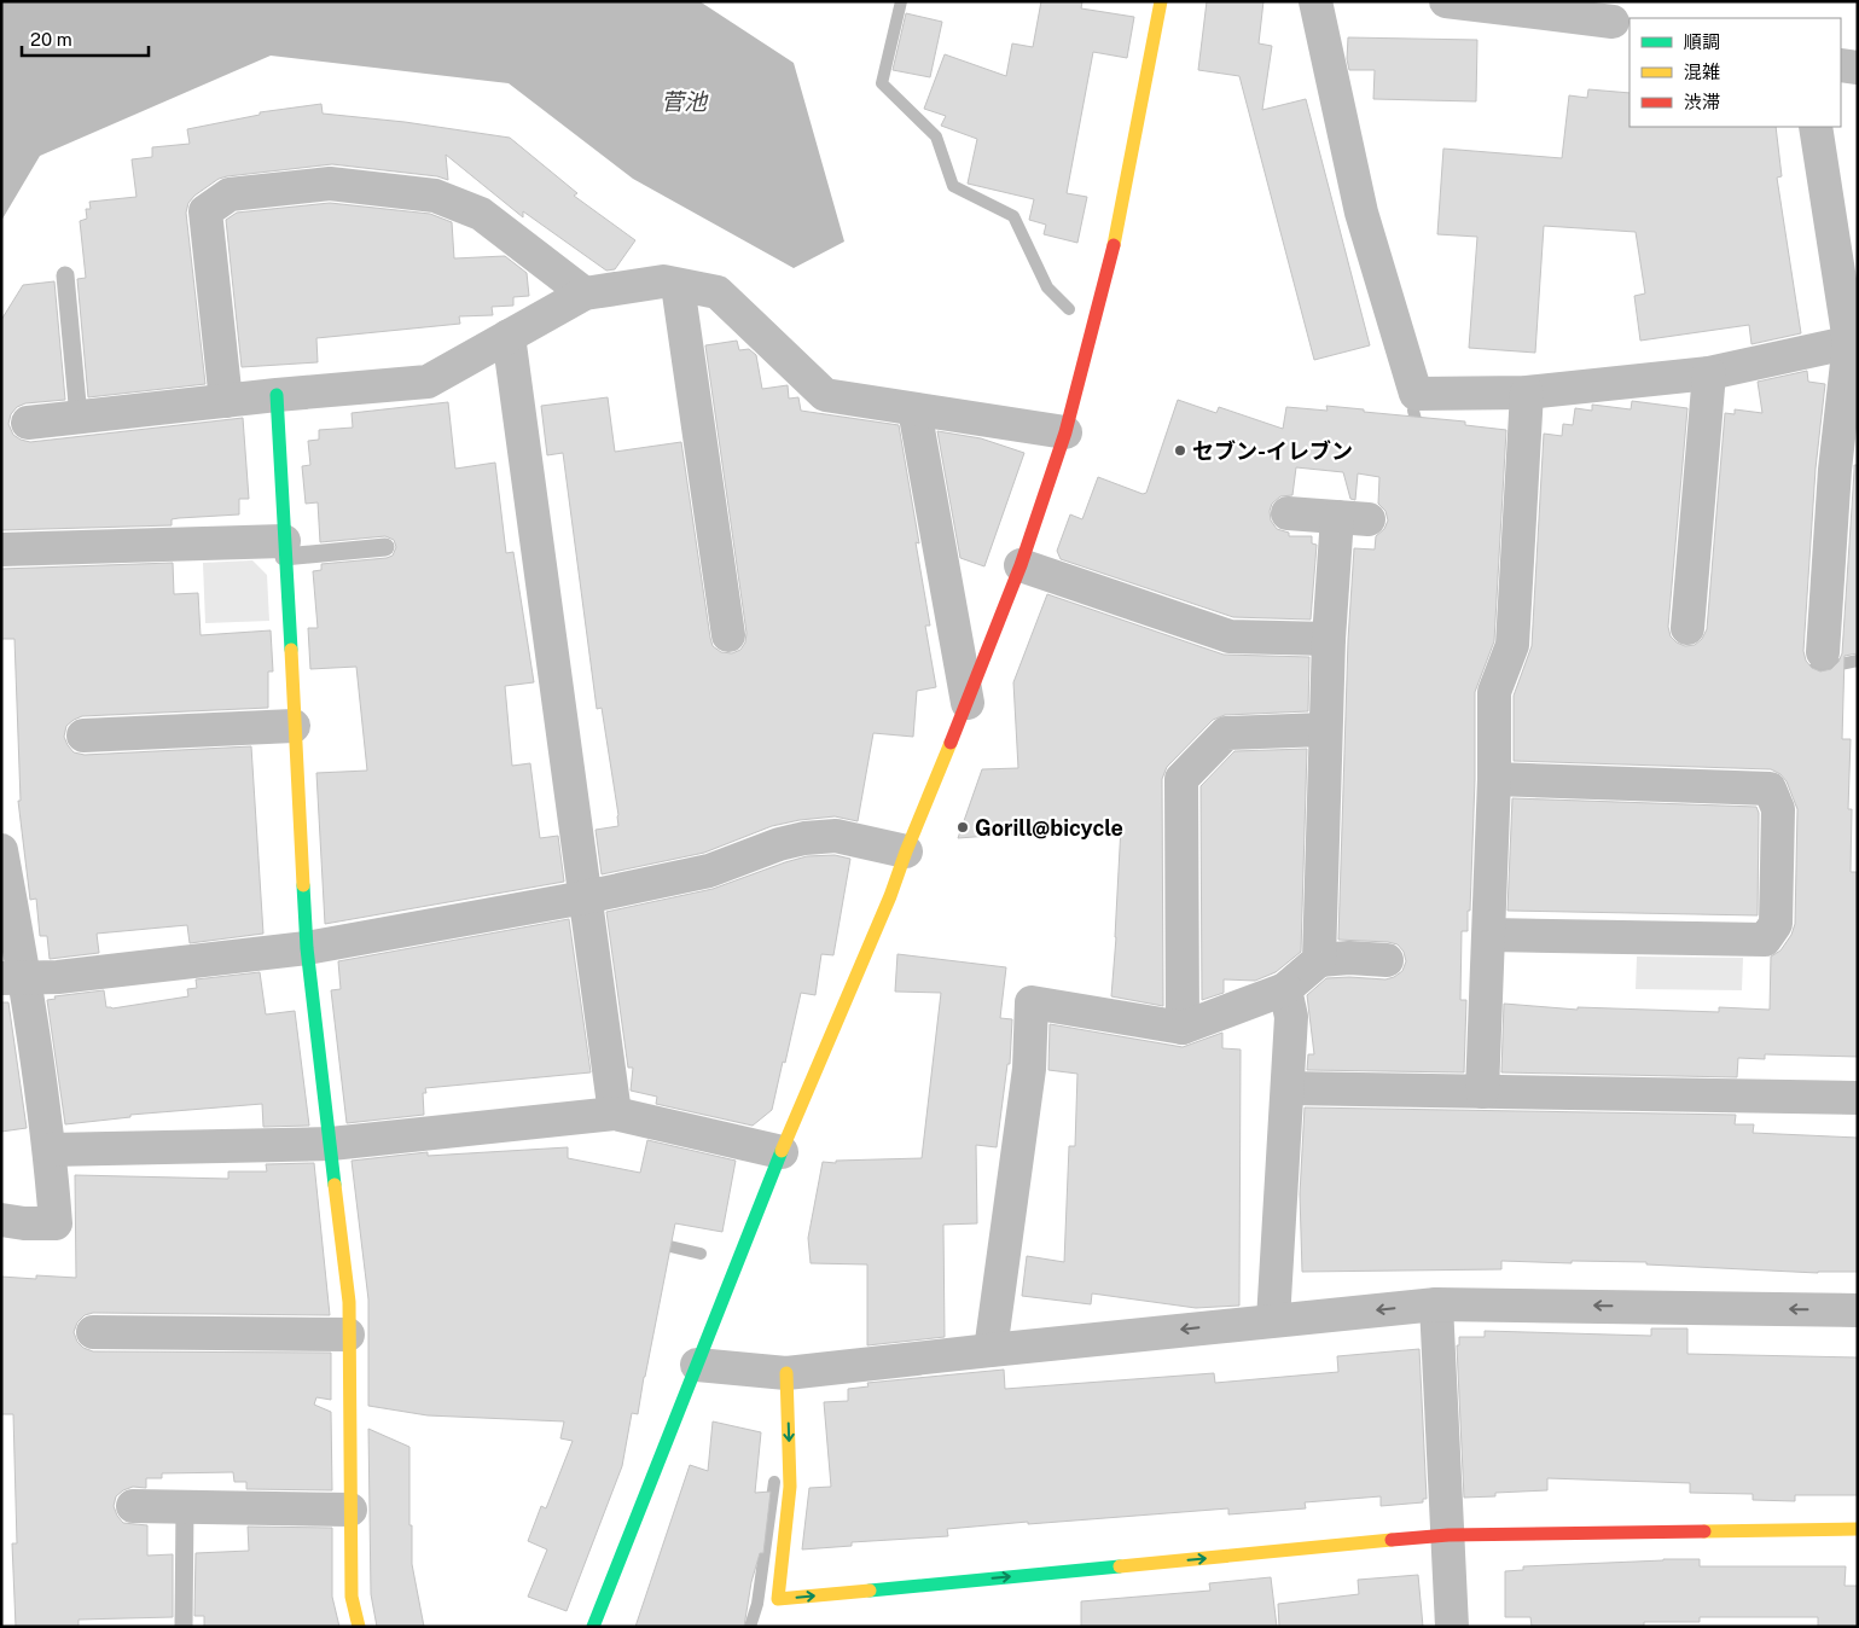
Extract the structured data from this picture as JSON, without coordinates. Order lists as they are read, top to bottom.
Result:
{
  "water": ["菅池"],
  "places": ["セブン-イレブン", "Gorill@bicycle"],
  "legend": ["順調", "混雑", "渋滞"],
  "scale_bar": "20 m"
}
